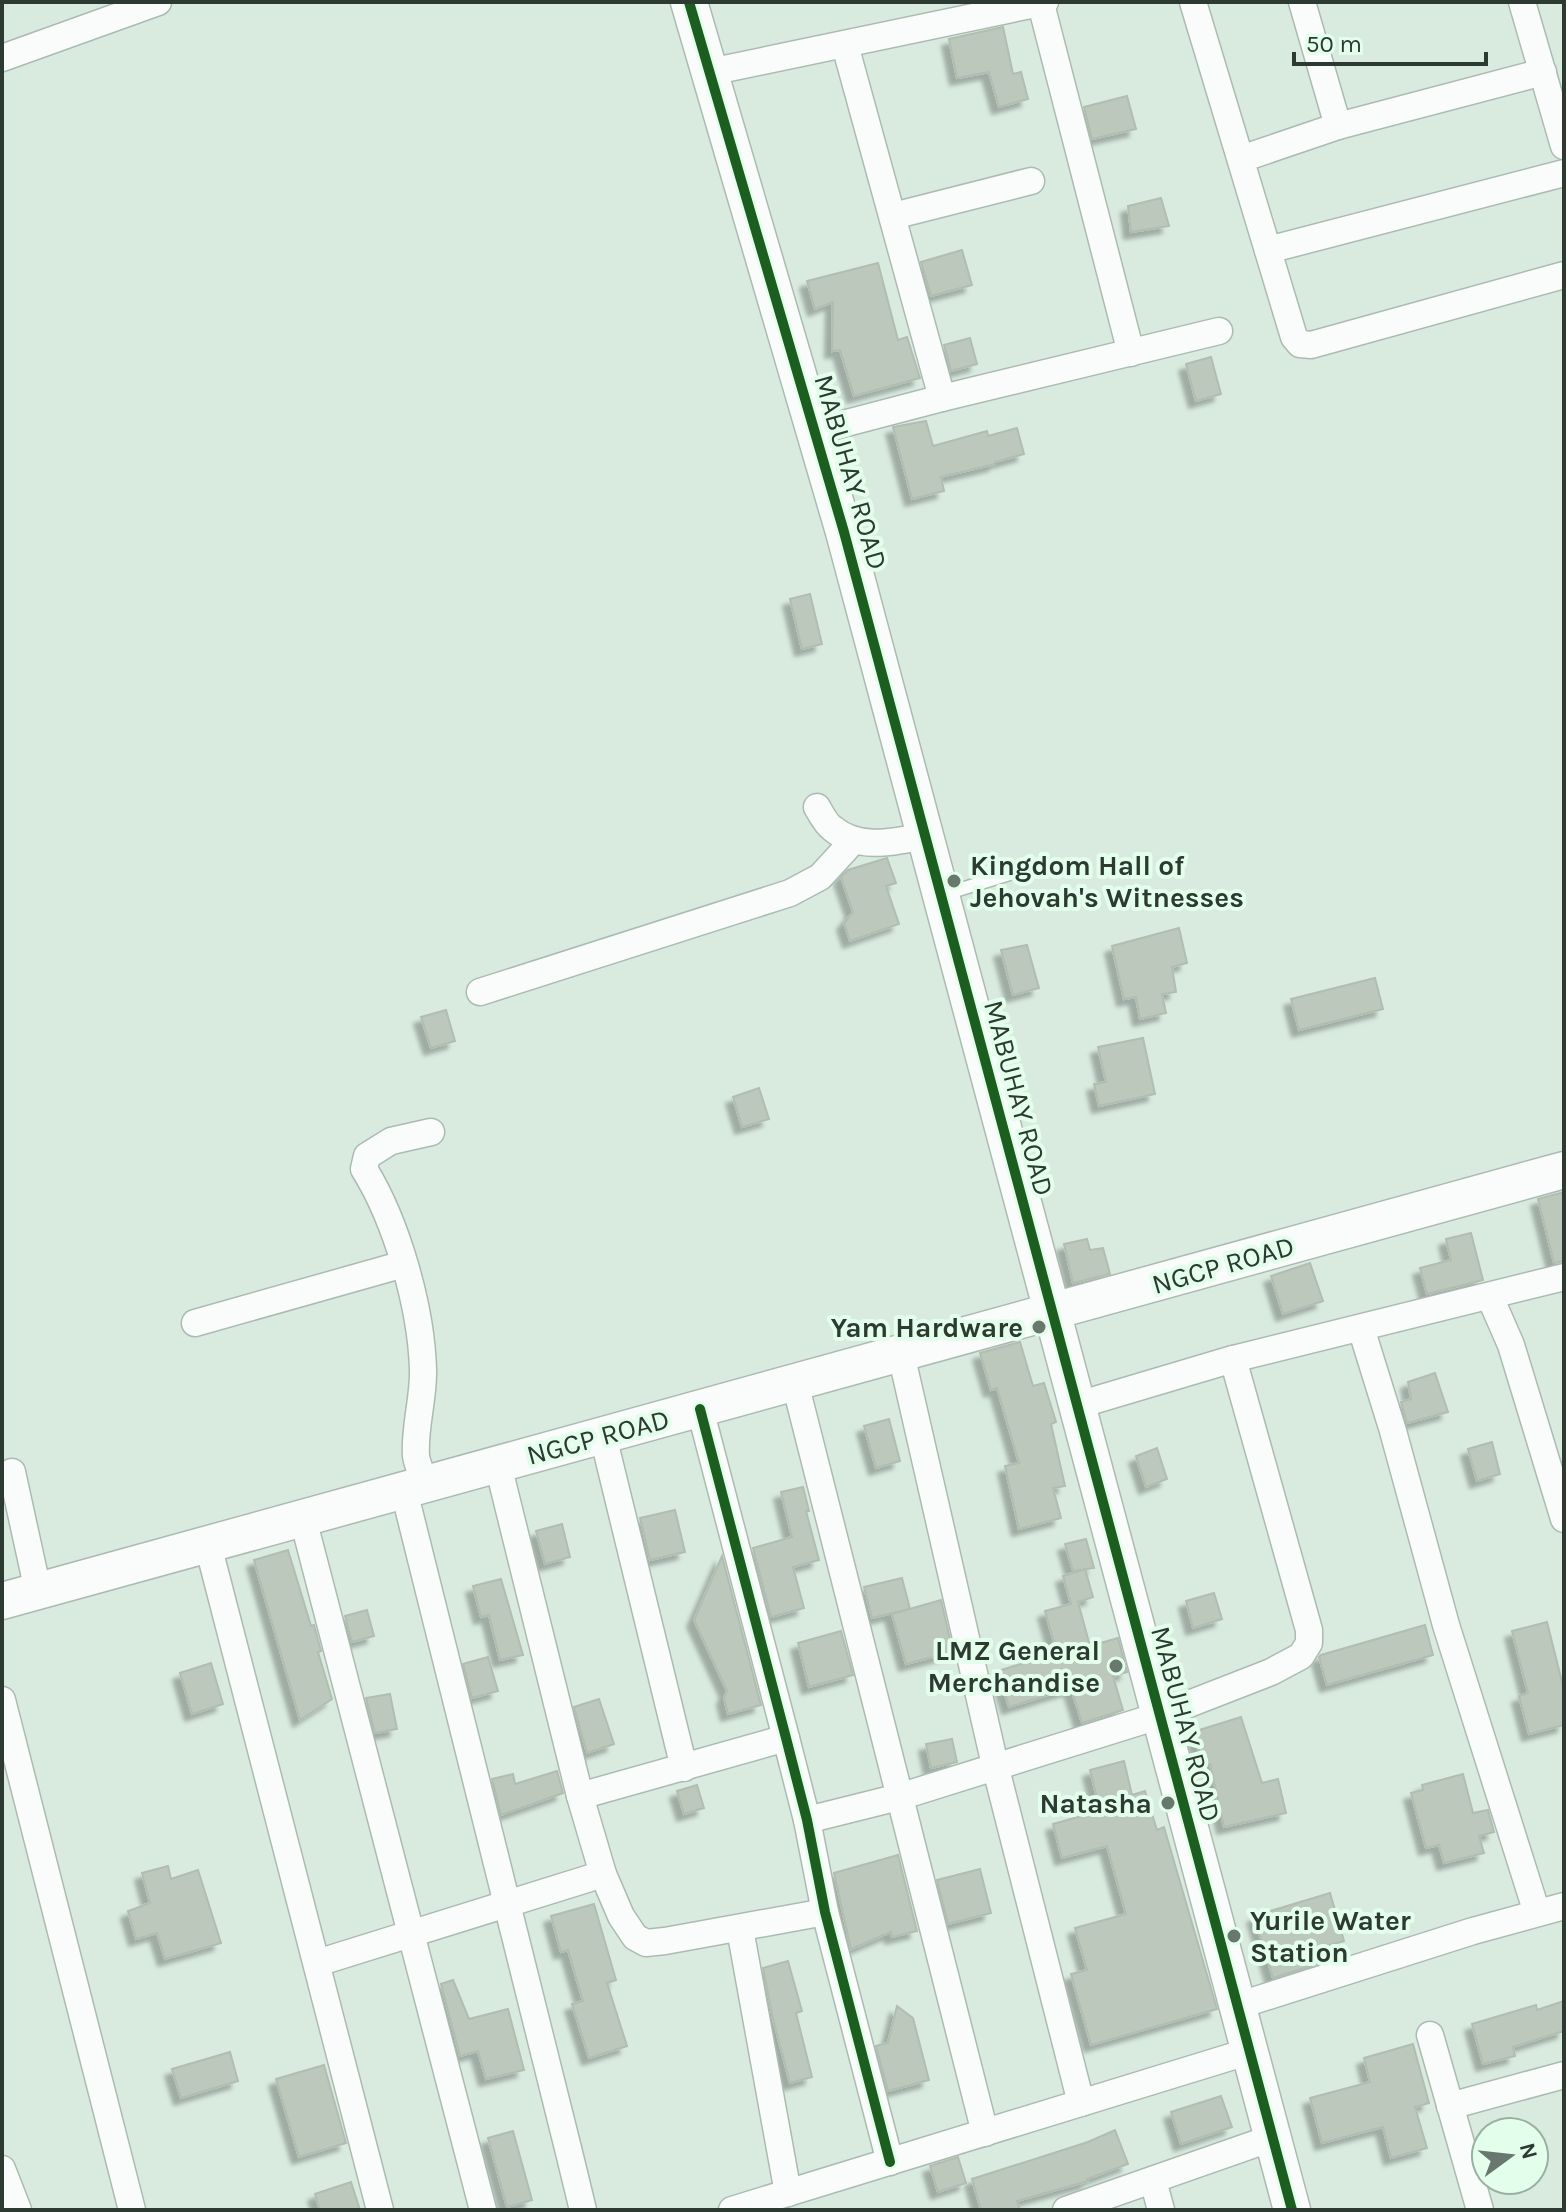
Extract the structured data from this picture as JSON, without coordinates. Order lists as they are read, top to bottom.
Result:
{
  "streets": {
    "street": ["MABUHAY ROAD", "NGCP ROAD"]
  },
  "crossings": [
    ["MABUHAY ROAD", "NGCP ROAD"]
  ],
  "places": [
    "Kingdom Hall of Jehovah's Witnesses",
    "Yam Hardware",
    "LMZ General Merchandise",
    "Natasha",
    "Yurile Water Station"
  ],
  "scale_bar": "50 m",
  "north": "right"
}
